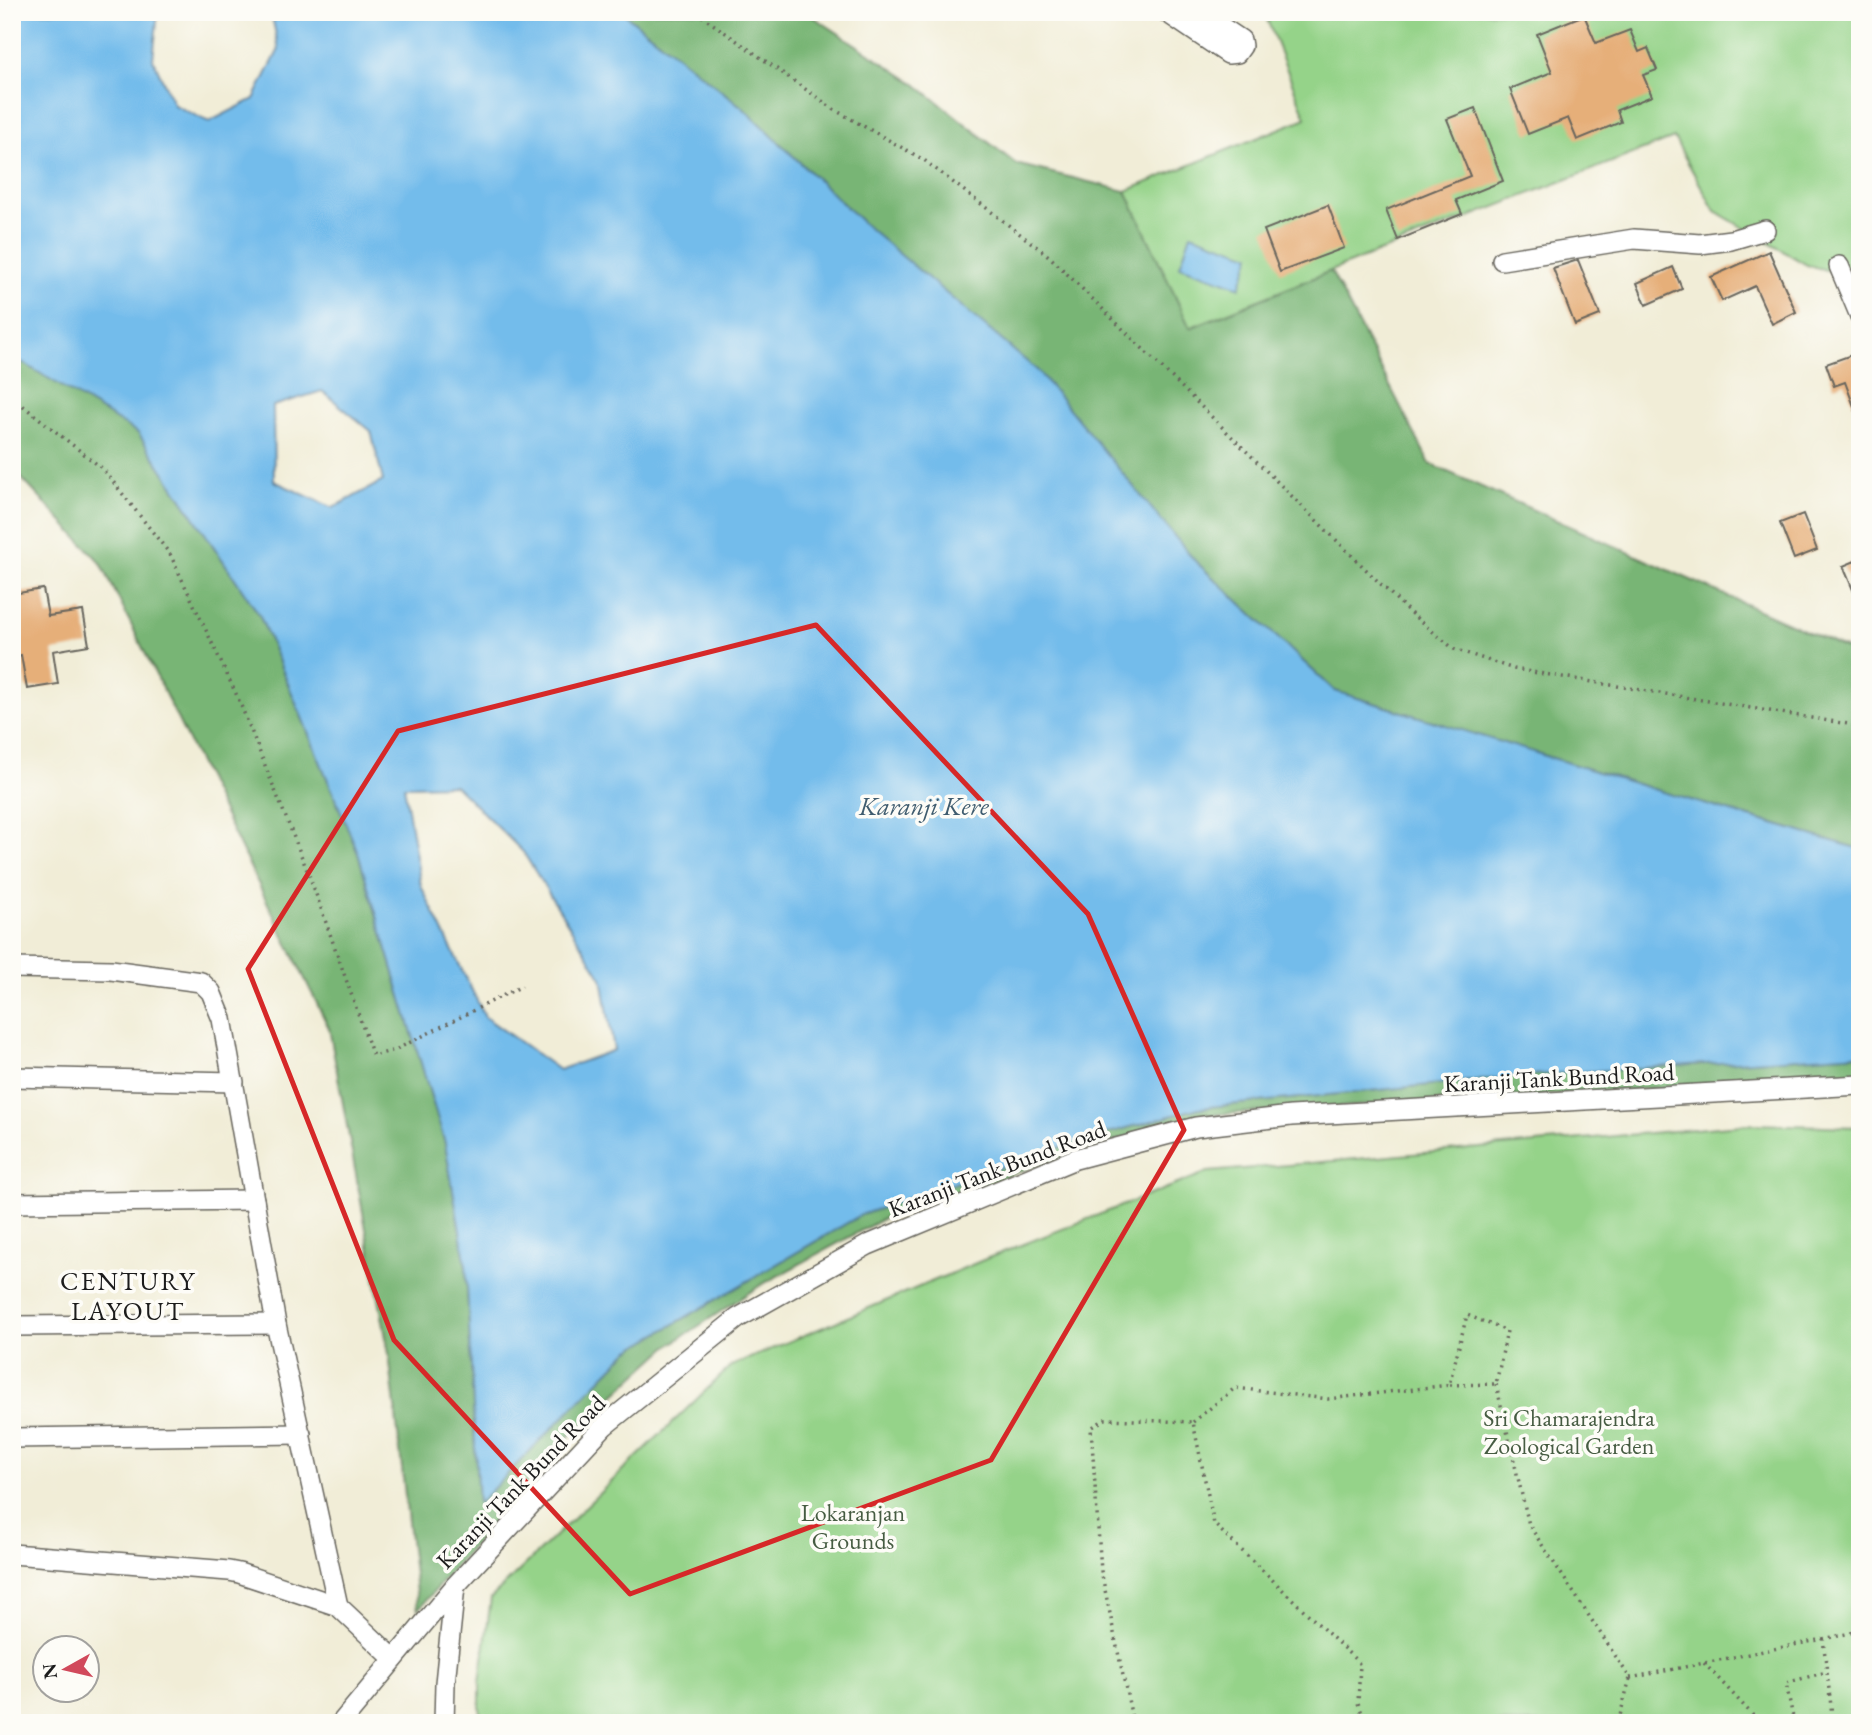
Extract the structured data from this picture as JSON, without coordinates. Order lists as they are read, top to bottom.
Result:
{
  "streets": {
    "street": ["Karanji Tank Bund Road"]
  },
  "districts": ["CENTURY LAYOUT"],
  "water": ["Karanji Kere"],
  "parks": ["Sri Chamarajendra Zoological Garden", "Lokaranjan Grounds"],
  "north": "left"
}
